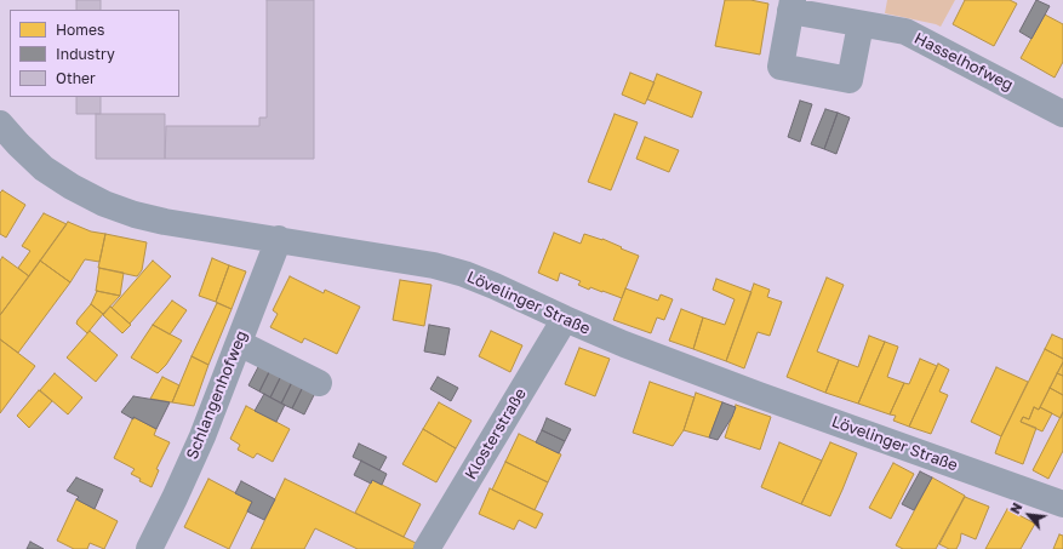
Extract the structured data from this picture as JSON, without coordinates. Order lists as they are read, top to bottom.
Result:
{
  "streets": {
    "street": [
      "Hasselhofweg",
      "Lövelinger Straße",
      "Schlangenhofweg",
      "Klosterstraße"
    ]
  },
  "crossings": [
    ["Lövelinger Straße", "Schlangenhofweg"],
    ["Lövelinger Straße", "Klosterstraße"]
  ],
  "legend": ["Homes", "Industry", "Other"],
  "north": "top left"
}
